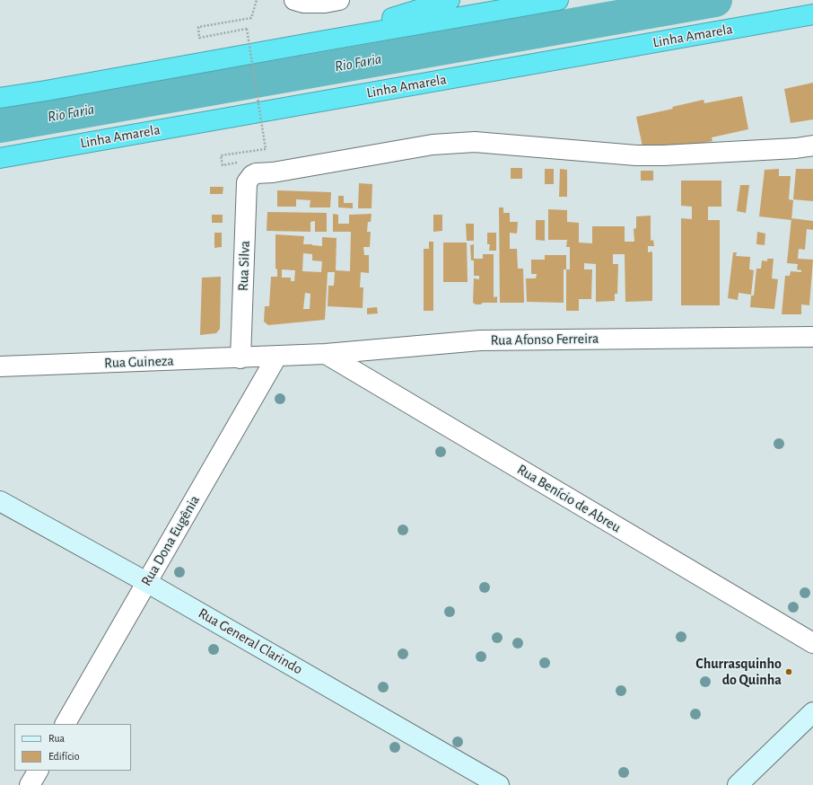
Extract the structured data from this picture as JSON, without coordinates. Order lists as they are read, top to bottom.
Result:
{
  "streets": {
    "highway": ["Linha Amarela"],
    "street": [
      "Rua Silva",
      "Rua Afonso Ferreira",
      "Rua Guineza",
      "Rua Benício de Abreu",
      "Rua Dona Eugênia",
      "Rua General Clarindo"
    ]
  },
  "crossings": [
    ["Rua Silva", "Rua Guineza"],
    ["Rua Afonso Ferreira", "Rua Guineza"],
    ["Rua Afonso Ferreira", "Rua Benício de Abreu"],
    ["Rua Afonso Ferreira", "Rua Dona Eugênia"],
    ["Rua Guineza", "Rua Dona Eugênia"],
    ["Rua Dona Eugênia", "Rua General Clarindo"]
  ],
  "water": ["Rio Faria"],
  "places": ["Churrasquinho do Quinha"],
  "legend": ["Rua", "Edifício"]
}
